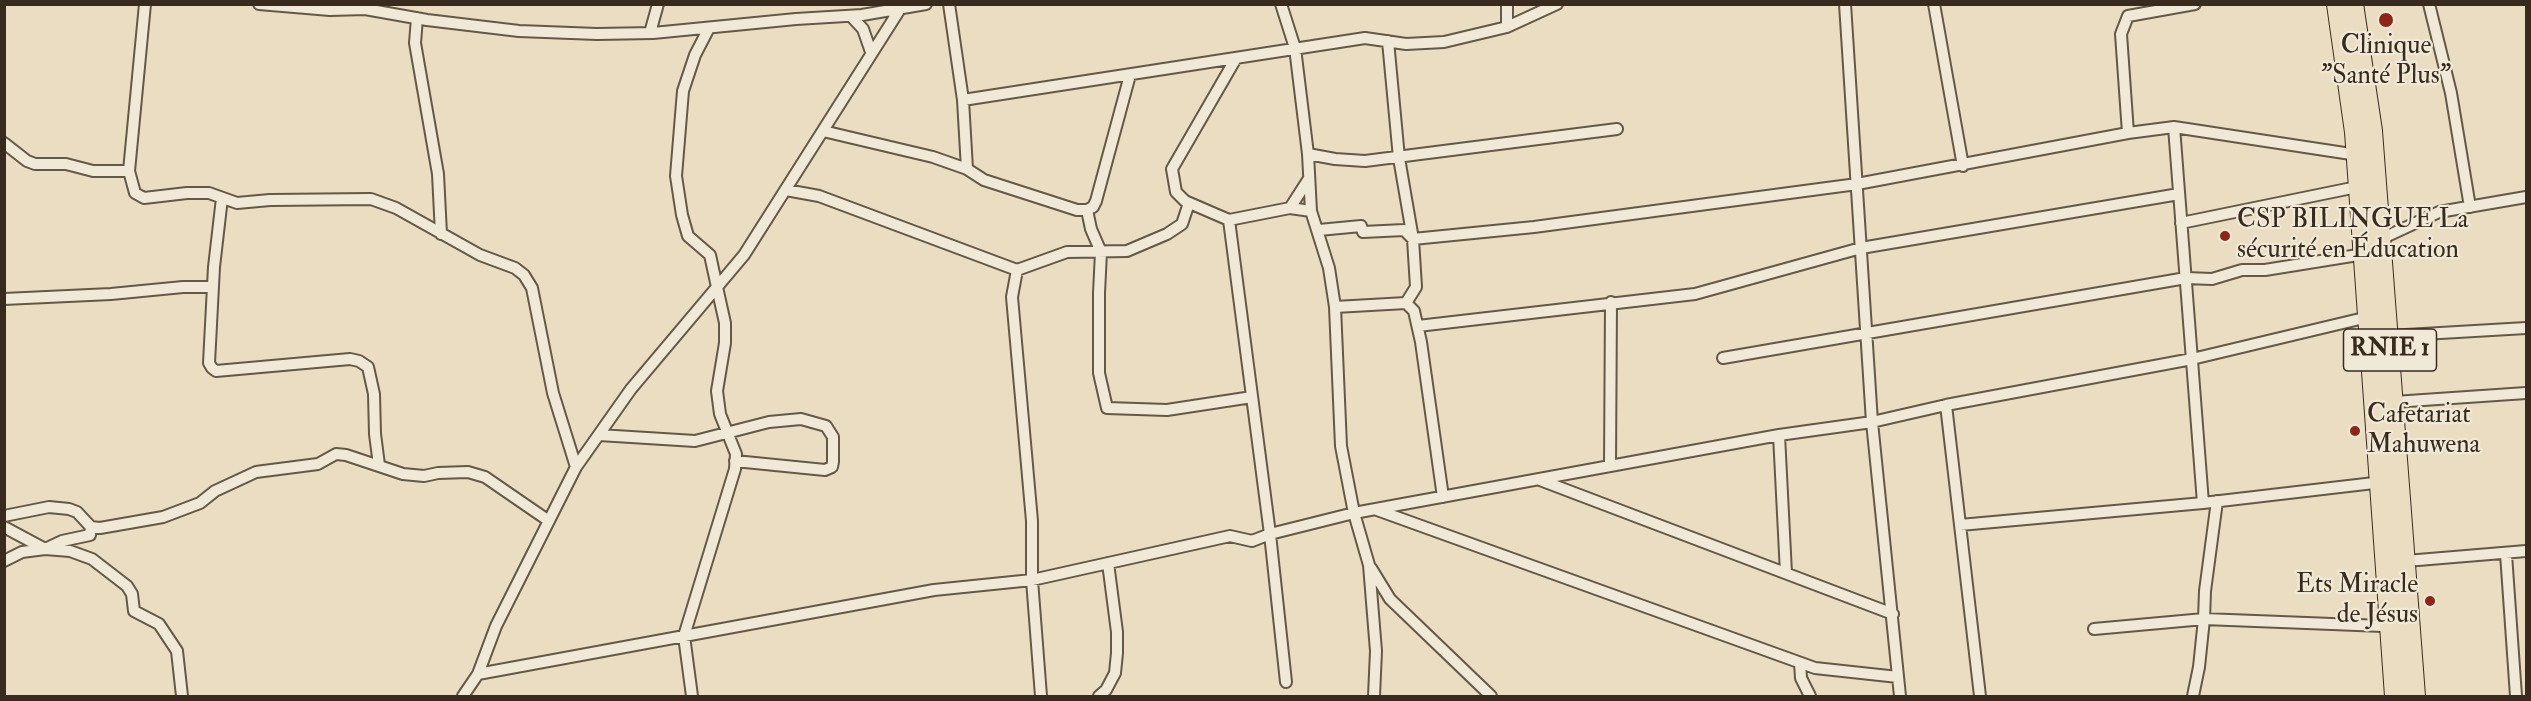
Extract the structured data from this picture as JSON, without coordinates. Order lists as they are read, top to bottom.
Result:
{
  "streets": {
    "highway": ["RNIE 1"]
  },
  "places": [
    "Clinique \"Santé Plus\"",
    "CSP BILINGUE La sécurité en Éducation",
    "Cafetariat Mahuwena",
    "Ets Miracle de Jésus"
  ]
}
